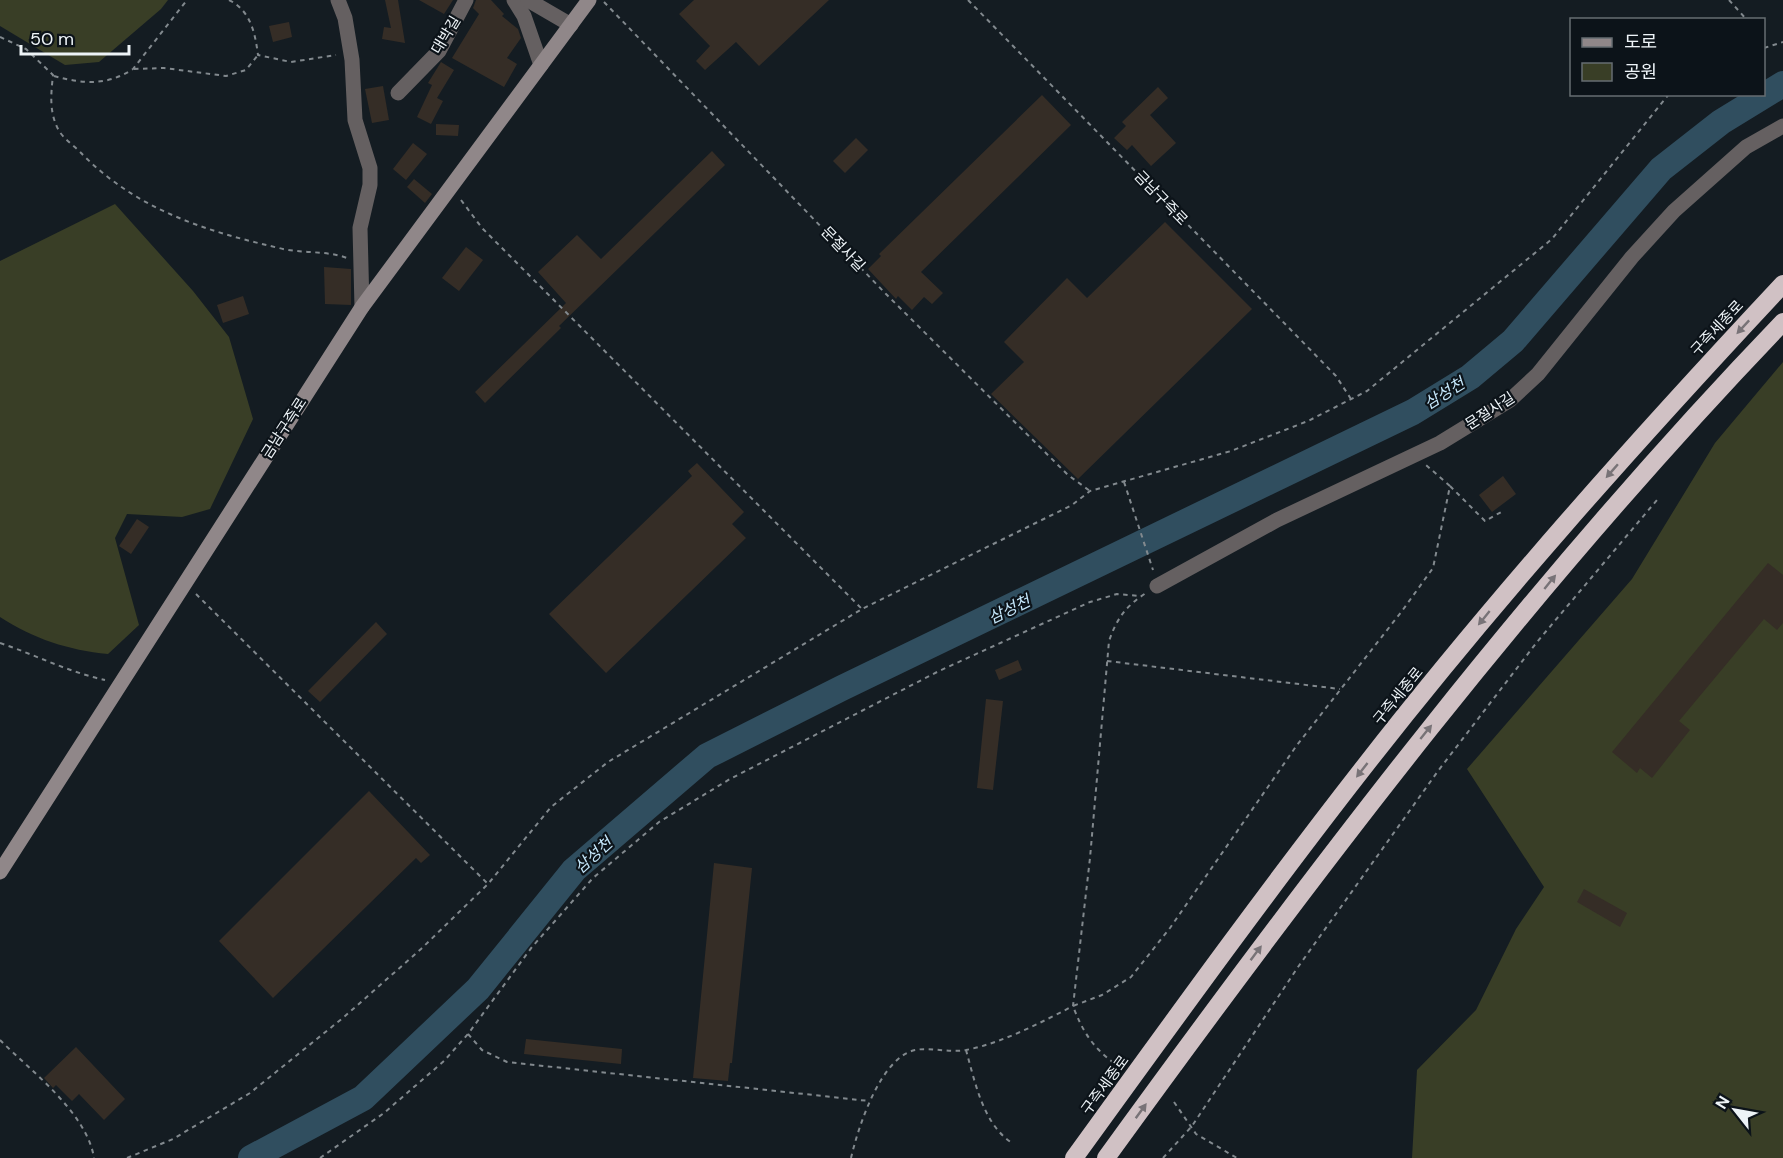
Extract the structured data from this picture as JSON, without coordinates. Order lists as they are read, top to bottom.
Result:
{
  "streets": {
    "highway": ["구즉세종로"],
    "main road": ["금남구즉로"],
    "street": ["대박길", "문절사길"]
  },
  "water": ["삼성천"],
  "legend": ["도로", "공원"],
  "scale_bar": "50 m",
  "north": "top left"
}
